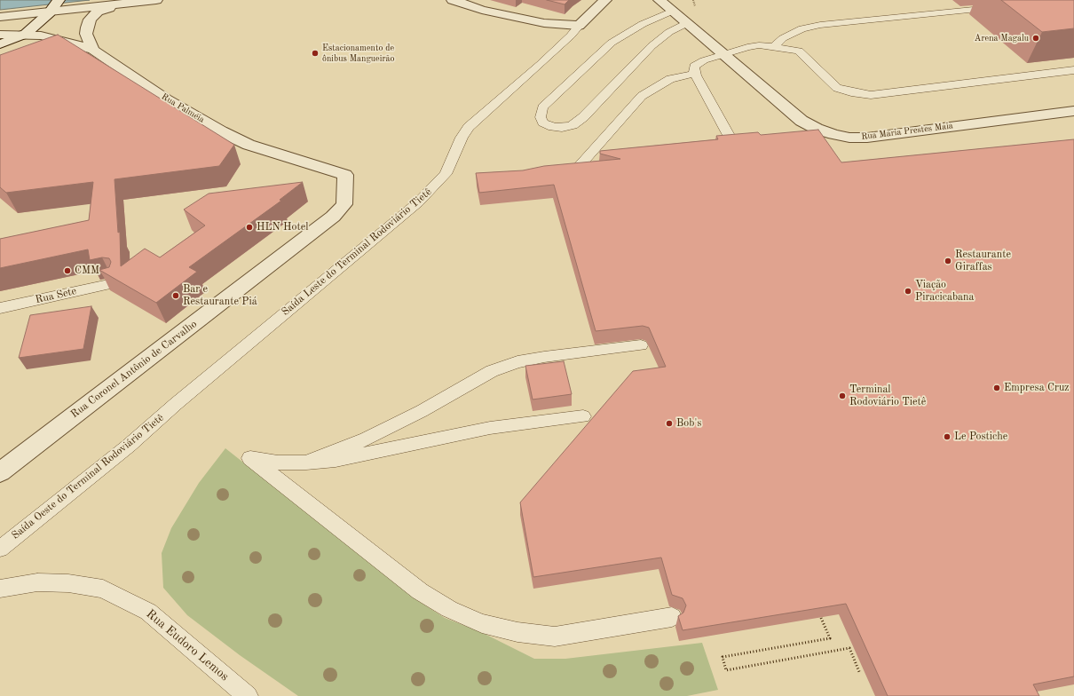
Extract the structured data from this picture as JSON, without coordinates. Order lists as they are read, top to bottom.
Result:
{
  "streets": {
    "street": ["Rua Palméia", "Rua Maria Prestes Maia", "Rua Coronel Antônio de Carvalho"],
    "lane": [
      "Saída Leste do Terminal Rodoviário Tietê",
      "Rua Sete",
      "Saída Oeste do Terminal Rodoviário Tietê",
      "Rua Eudoro Lemos"
    ]
  },
  "crossings": [
    ["Rua Palméia", "Rua Coronel Antônio de Carvalho"],
    ["Saída Leste do Terminal Rodoviário Tietê", "Saída Oeste do Terminal Rodoviário Tietê"]
  ],
  "places": [
    "Arena Magalu",
    "Estacionamento de ônibus Mangueirão",
    "HLN Hotel",
    "Restaurante Giraffas",
    "CMM",
    "Viação Piracicabana",
    "Bar e Restaurante Piá",
    "Empresa Cruz",
    "Terminal Rodoviário Tietê",
    "Bob's",
    "Le Postiche"
  ]
}
